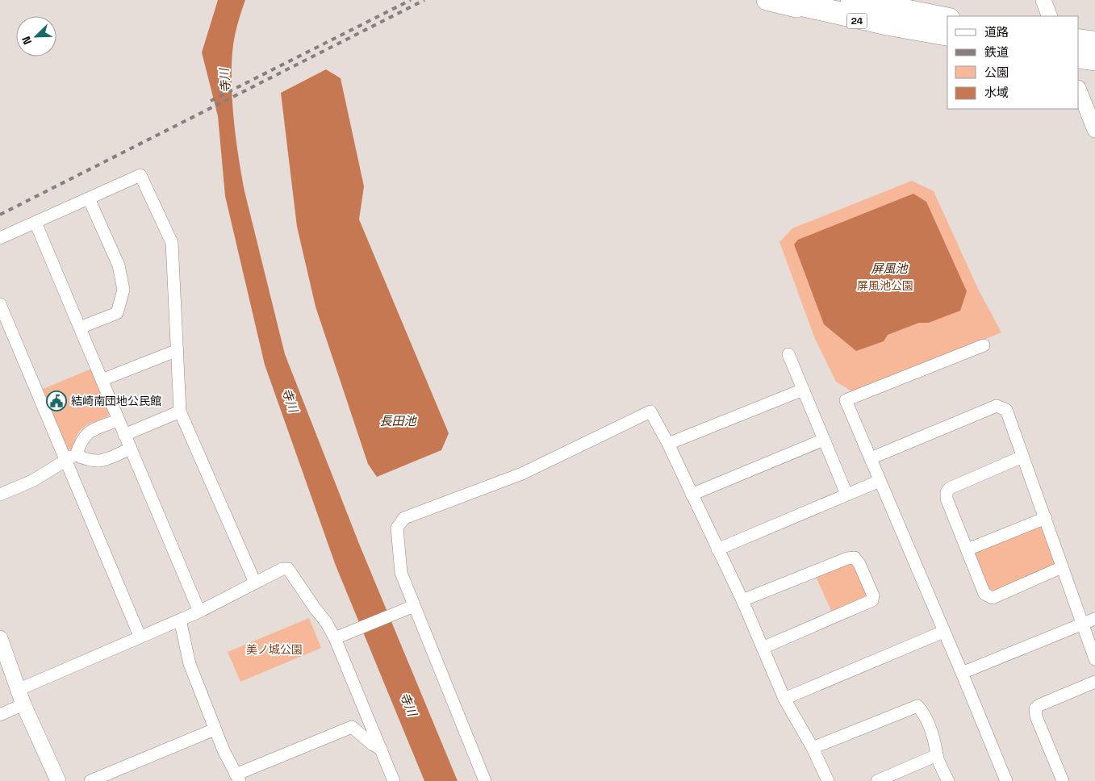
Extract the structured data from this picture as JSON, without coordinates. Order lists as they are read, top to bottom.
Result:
{
  "streets": {
    "highway": ["24"]
  },
  "water": ["寺川", "屏風池", "長田池"],
  "parks": ["屏風池公園", "美ノ城公園"],
  "places": {
    "public building": ["結崎南団地公民館"]
  },
  "legend": [
    "道路",
    "鉄道",
    "公園",
    "水域"
  ],
  "north": "bottom left"
}
